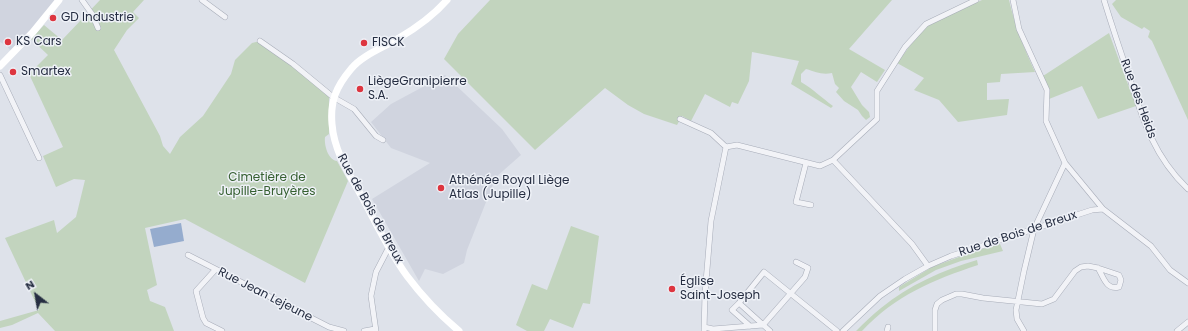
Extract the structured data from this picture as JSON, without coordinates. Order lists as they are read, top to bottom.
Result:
{
  "streets": {
    "street": ["Rue des Heids", "Rue de Bois de Breux", "Rue Jean Lejeune"]
  },
  "parks": ["Cimetière de Jupille-Bruyères"],
  "places": [
    "GD Industrie",
    "KS Cars",
    "FISCK",
    "Smartex",
    "LiègeGranipierre S.A.",
    "Athénée Royal Liège Atlas (Jupille)",
    "Église Saint-Joseph"
  ],
  "north": "top left"
}
